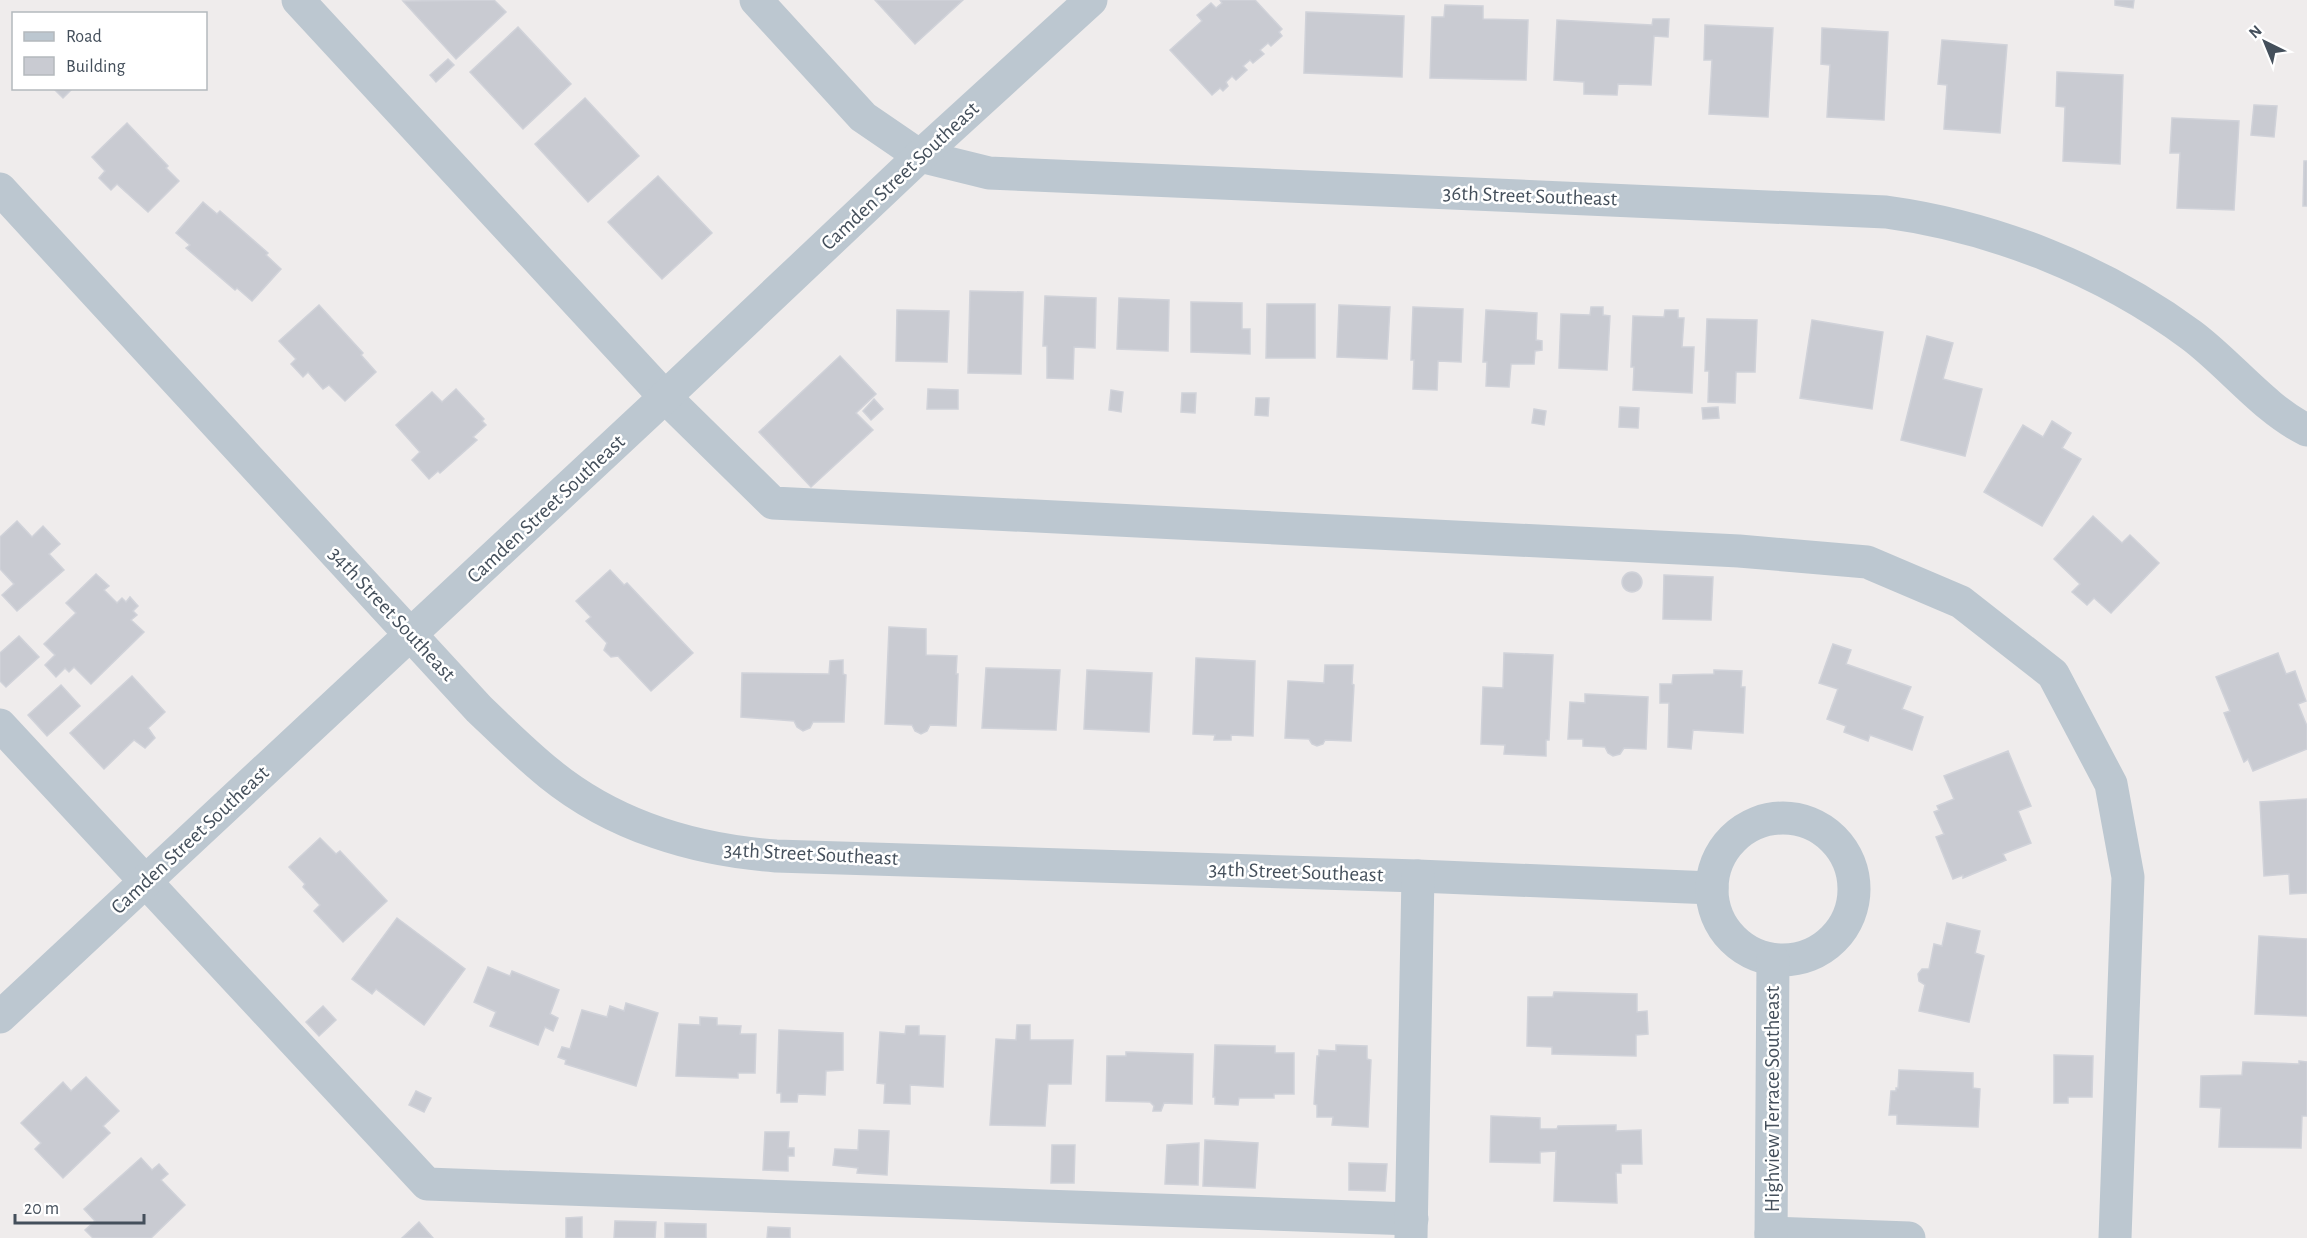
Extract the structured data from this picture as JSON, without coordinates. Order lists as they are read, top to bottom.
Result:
{
  "streets": {
    "street": [
      "Camden Street Southeast",
      "36th Street Southeast",
      "34th Street Southeast",
      "Highview Terrace Southeast"
    ]
  },
  "crossings": [
    ["Camden Street Southeast", "36th Street Southeast"],
    ["Camden Street Southeast", "34th Street Southeast"],
    ["34th Street Southeast", "Highview Terrace Southeast"]
  ],
  "legend": ["Road", "Building"],
  "scale_bar": "20 m",
  "north": "top left"
}
